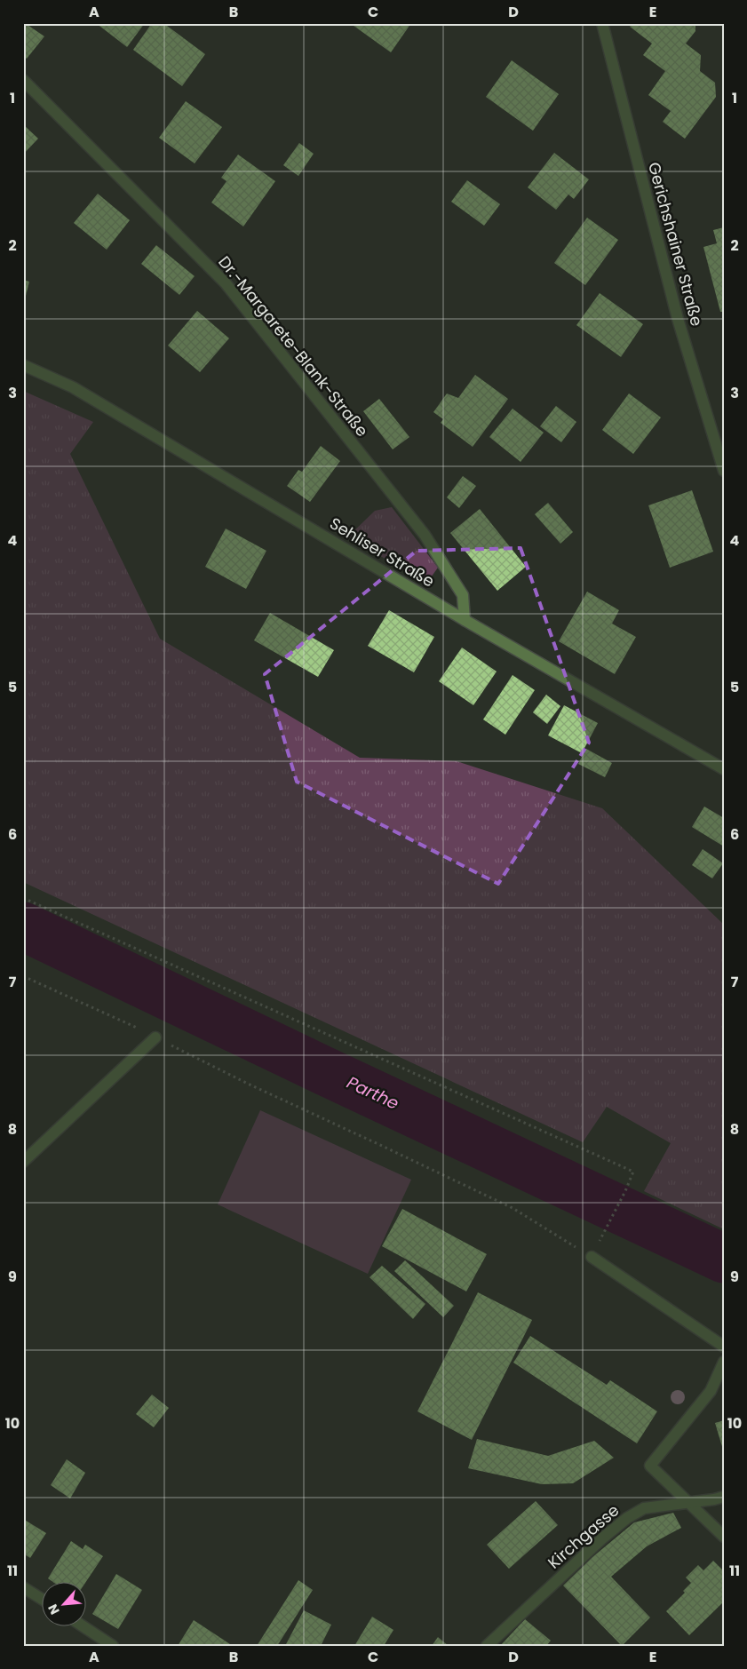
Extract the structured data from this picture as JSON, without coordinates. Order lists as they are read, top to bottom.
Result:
{
  "streets": {
    "street": [
      "Gerichshainer Straße",
      "Dr.-Margarete-Blank-Straße",
      "Sehliser Straße",
      "Kirchgasse"
    ]
  },
  "crossings": [
    ["Dr.-Margarete-Blank-Straße", "Sehliser Straße"]
  ],
  "water": ["Parthe"],
  "north": "bottom left",
  "grid": {
    "columns": [
      "A",
      "B",
      "C",
      "D",
      "E"
    ],
    "rows": [
      "1",
      "2",
      "3",
      "4",
      "5",
      "6",
      "7",
      "8",
      "9",
      "10",
      "11"
    ]
  }
}
